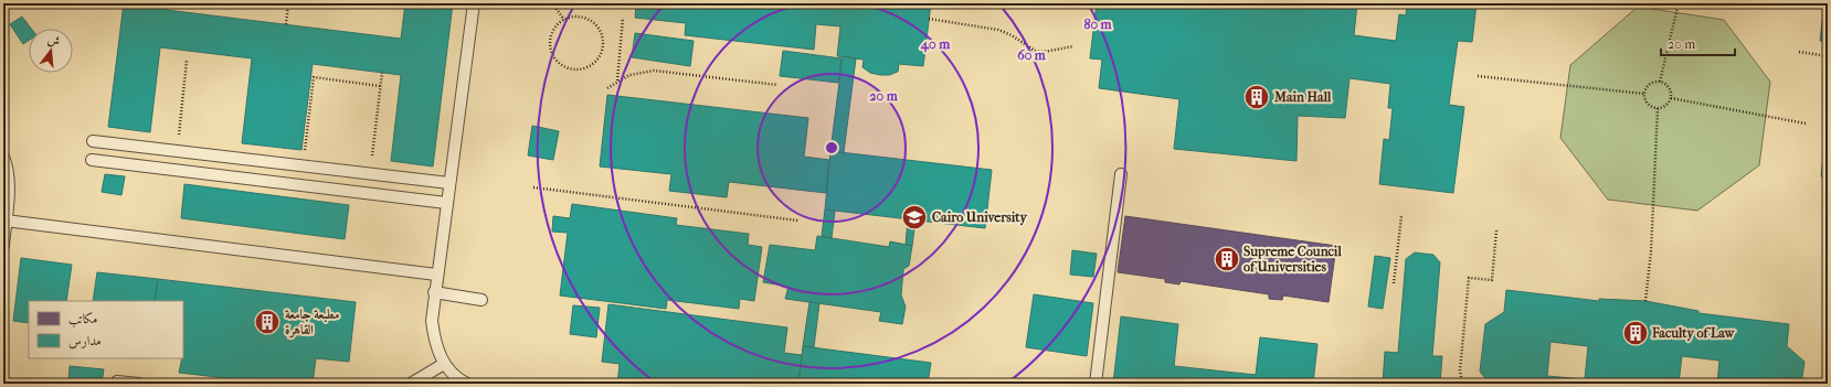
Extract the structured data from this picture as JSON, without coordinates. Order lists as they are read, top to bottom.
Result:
{
  "places": {
    "building": [
      "Main Hall",
      "Supreme Council of Universities",
      "مطبعة جامعة القاهرة",
      "Faculty of Law"
    ],
    "school or university": ["Cairo University"]
  },
  "legend": ["مكاتب", "مدارس"],
  "scale_bar": "20 m",
  "north": "top",
  "rings": [
    "80 m",
    "40 m",
    "60 m",
    "20 m"
  ]
}
